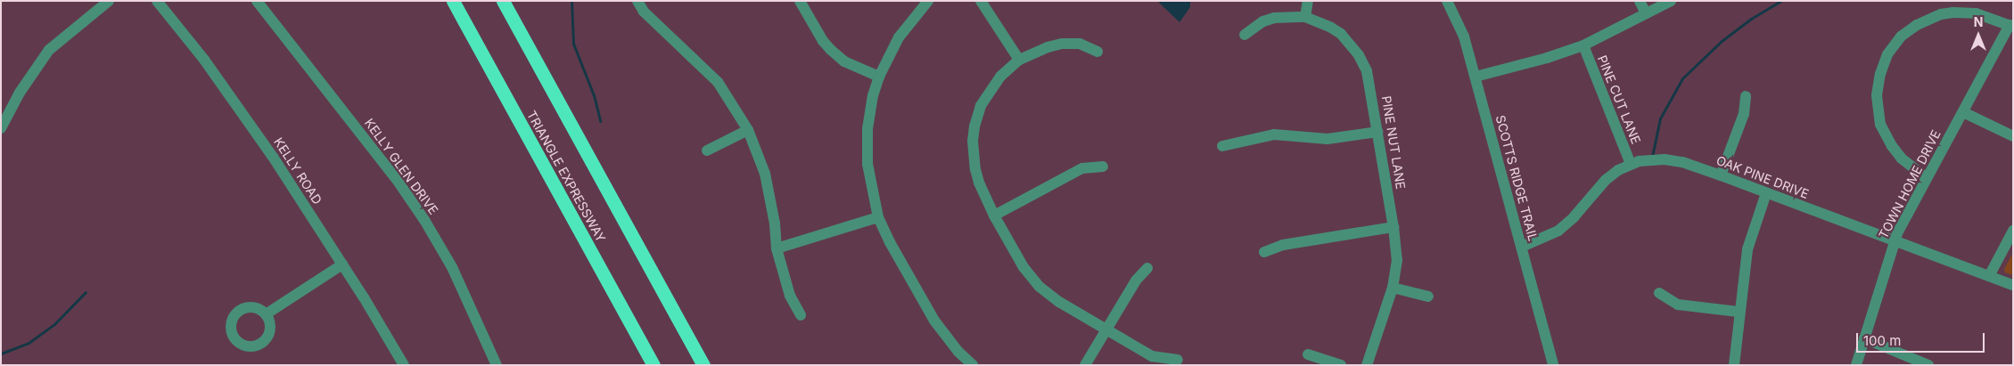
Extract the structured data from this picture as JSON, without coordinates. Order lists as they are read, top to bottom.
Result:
{
  "streets": {
    "highway": ["TRIANGLE EXPRESSWAY"],
    "street": [
      "PINE CUT LANE",
      "PINE NUT LANE",
      "KELLY GLEN DRIVE",
      "KELLY ROAD",
      "OAK PINE DRIVE",
      "SCOTTS RIDGE TRAIL",
      "TOWN HOME DRIVE"
    ]
  },
  "crossings": [
    ["PINE CUT LANE", "OAK PINE DRIVE"],
    ["OAK PINE DRIVE", "SCOTTS RIDGE TRAIL"],
    ["OAK PINE DRIVE", "TOWN HOME DRIVE"]
  ],
  "scale_bar": "100 m",
  "north": "top"
}
